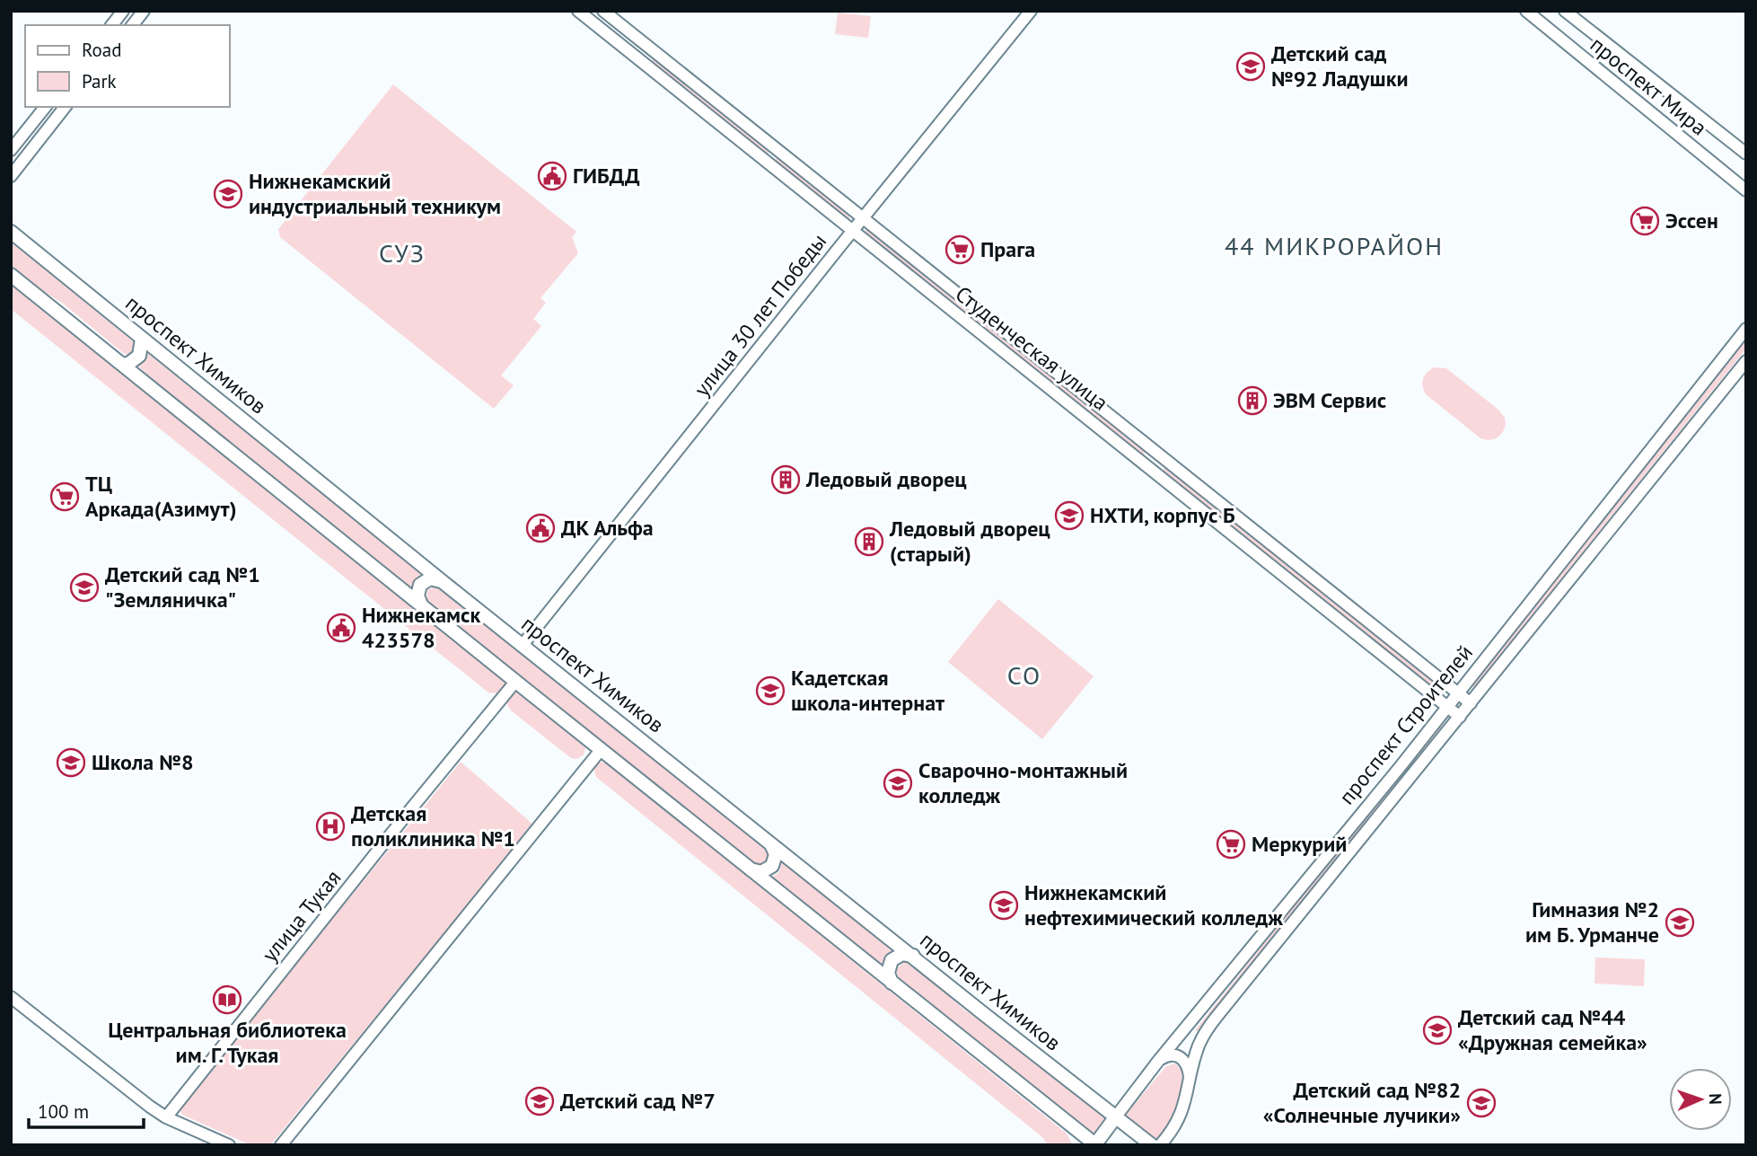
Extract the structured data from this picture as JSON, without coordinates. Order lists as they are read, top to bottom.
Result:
{
  "streets": {
    "main road": [
      "проспект Мира",
      "улица 30 лет Победы",
      "Студенческая улица",
      "проспект Химиков",
      "проспект Строителей",
      "улица Тукая"
    ]
  },
  "crossings": [
    ["улица 30 лет Победы", "Студенческая улица"],
    ["улица 30 лет Победы", "проспект Химиков"],
    ["Студенческая улица", "проспект Строителей"],
    ["проспект Химиков", "проспект Строителей"]
  ],
  "districts": ["44 МИКРОРАЙОН", "СУЗ", "СО"],
  "places": {
    "school or university": [
      "Детский сад №92 Ладушки",
      "Нижнекамский индустриальный техникум",
      "НХТИ, корпус Б",
      "Детский сад №1 \"Земляничка\"",
      "Кадетская школа-интернат",
      "Школа №8",
      "Сварочно-монтажный колледж",
      "Нижнекамский нефтехимический колледж",
      "Гимназия №2 им Б. Урманче",
      "Детский сад №44 «Дружная семейка»",
      "Детский сад №7",
      "Детский сад №82 «Солнечные лучики»"
    ],
    "public building": ["ГИБДД", "ДК Альфа", "Нижнекамск 423578"],
    "supermarket": [
      "Эссен",
      "Прага",
      "ТЦ Аркада(Азимут)",
      "Меркурий"
    ],
    "building": ["ЭВМ Сервис", "Ледовый дворец", "Ледовый дворец (старый)"],
    "hospital": ["Детская поликлиника №1"],
    "library": ["Центральная библиотека им. Г. Тукая"]
  },
  "legend": ["Road", "Park"],
  "scale_bar": "100 m",
  "north": "right"
}
